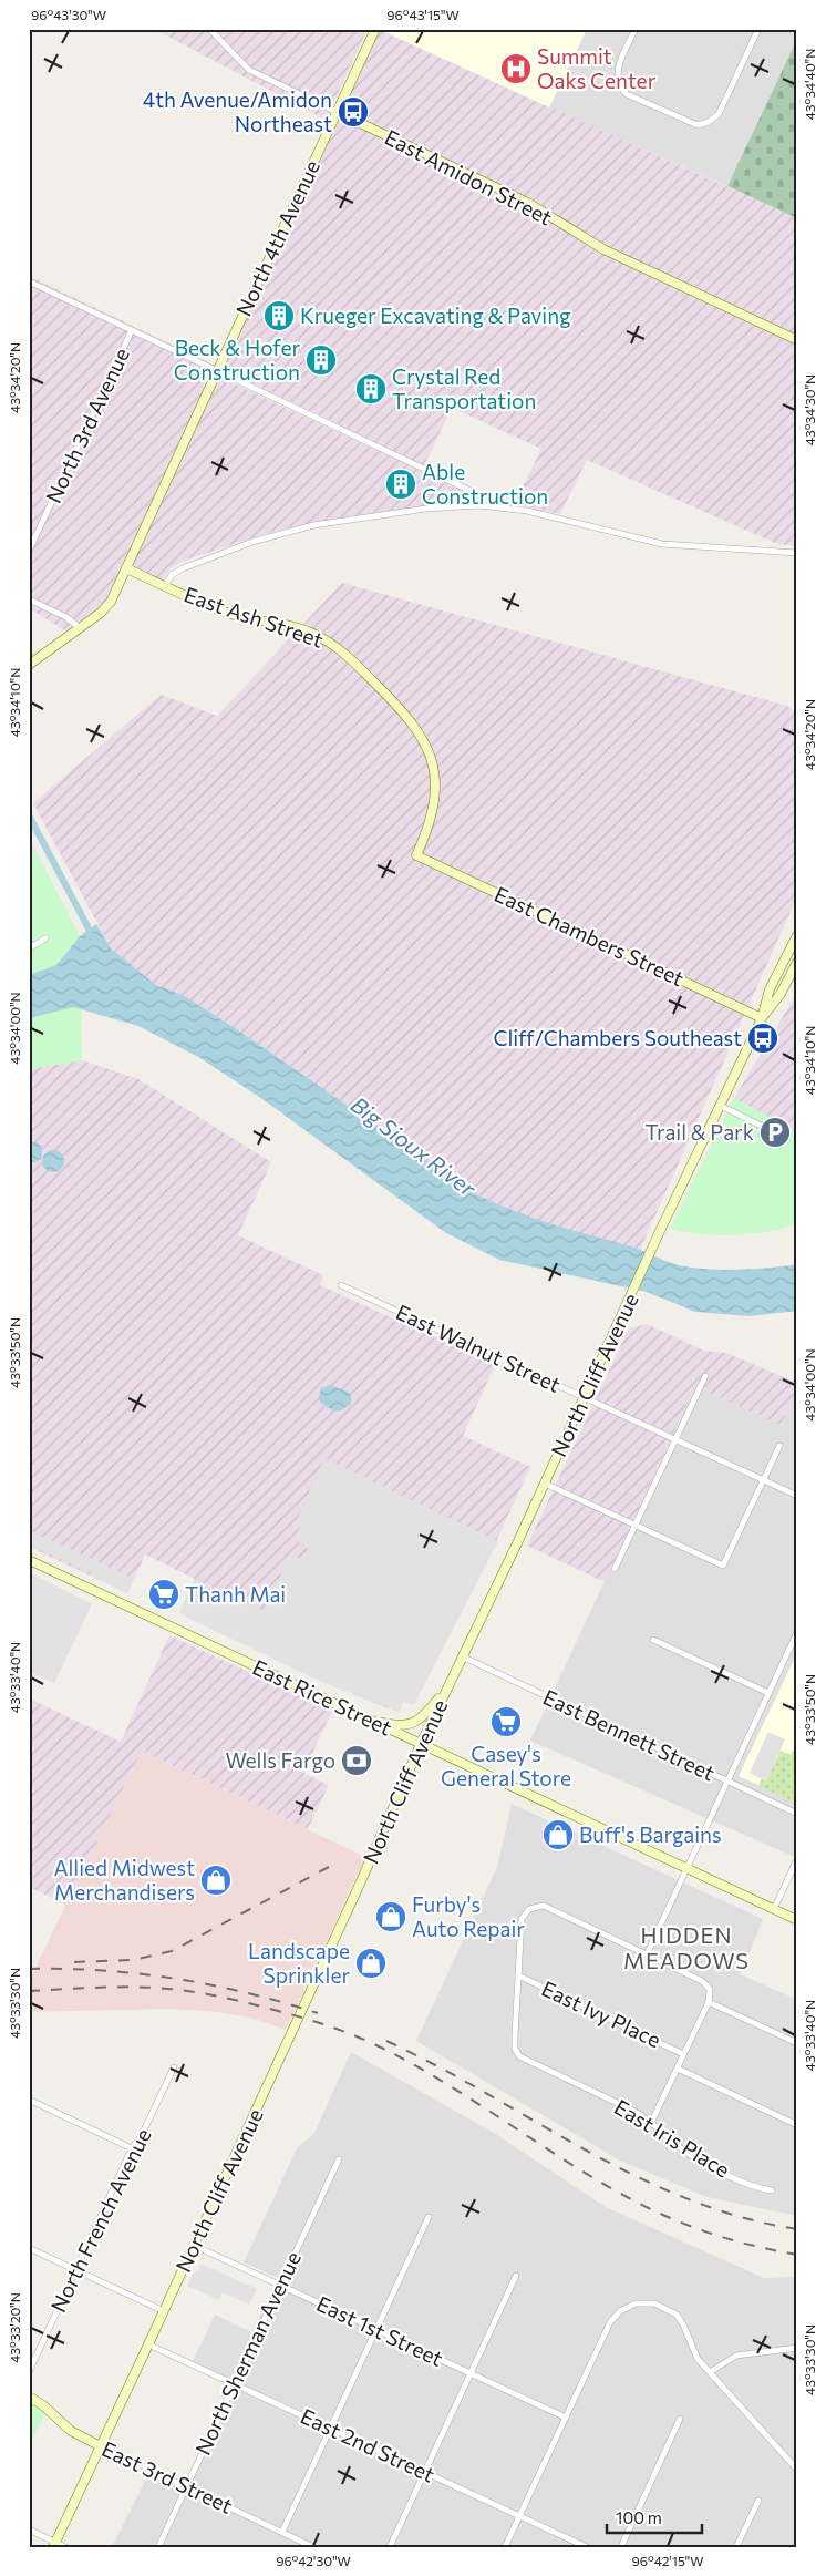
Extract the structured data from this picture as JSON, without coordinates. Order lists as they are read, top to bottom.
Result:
{
  "streets": {
    "main road": [
      "East Amidon Street",
      "North 4th Avenue",
      "East Ash Street",
      "East Chambers Street",
      "North Cliff Avenue",
      "East Rice Street",
      "East 3rd Street"
    ],
    "street": [
      "North 3rd Avenue",
      "East Walnut Street",
      "East Bennett Street",
      "East Ivy Place",
      "East Iris Place",
      "North French Avenue",
      "East 1st Street",
      "North Sherman Avenue",
      "East 2nd Street"
    ]
  },
  "crossings": [
    ["East Amidon Street", "North 4th Avenue"],
    ["North 4th Avenue", "East Ash Street"],
    ["East Ash Street", "East Chambers Street"],
    ["East Chambers Street", "North Cliff Avenue"],
    ["East Walnut Street", "North Cliff Avenue"],
    ["North Cliff Avenue", "East Rice Street"],
    ["North Cliff Avenue", "East Bennett Street"],
    ["North Cliff Avenue", "East 1st Street"],
    ["North Cliff Avenue", "East 2nd Street"],
    ["North Cliff Avenue", "East 3rd Street"],
    ["East Ivy Place", "East Iris Place"],
    ["East 1st Street", "North Sherman Avenue"],
    ["North Sherman Avenue", "East 2nd Street"],
    ["North Sherman Avenue", "East 3rd Street"]
  ],
  "districts": ["HIDDEN MEADOWS"],
  "water": ["Big Sioux River"],
  "places": {
    "hospital": ["Summit Oaks Center"],
    "bus stop": ["4th Avenue/Amidon Northeast", "Cliff/Chambers Southeast"],
    "building": [
      "Krueger Excavating & Paving",
      "Beck & Hofer Construction",
      "Crystal Red Transportation",
      "Able Construction"
    ],
    "parking": ["Trail & Park"],
    "supermarket": ["Thanh Mai", "Casey's General Store"],
    "bank": ["Wells Fargo"],
    "shop": [
      "Buff's Bargains",
      "Allied Midwest Merchandisers",
      "Furby's Auto Repair",
      "Landscape Sprinkler"
    ]
  },
  "scale_bar": "100 m",
  "coordinates": [
    "96°43'30\"W",
    "96°43'15\"W",
    "43°34'40\"N",
    "43°34'20\"N",
    "43°34'30\"N",
    "43°34'10\"N",
    "43°34'00\"N",
    "43°33'50\"N",
    "43°33'40\"N",
    "43°33'30\"N",
    "43°33'20\"N",
    "96°42'30\"W",
    "96°42'15\"W"
  ]
}
